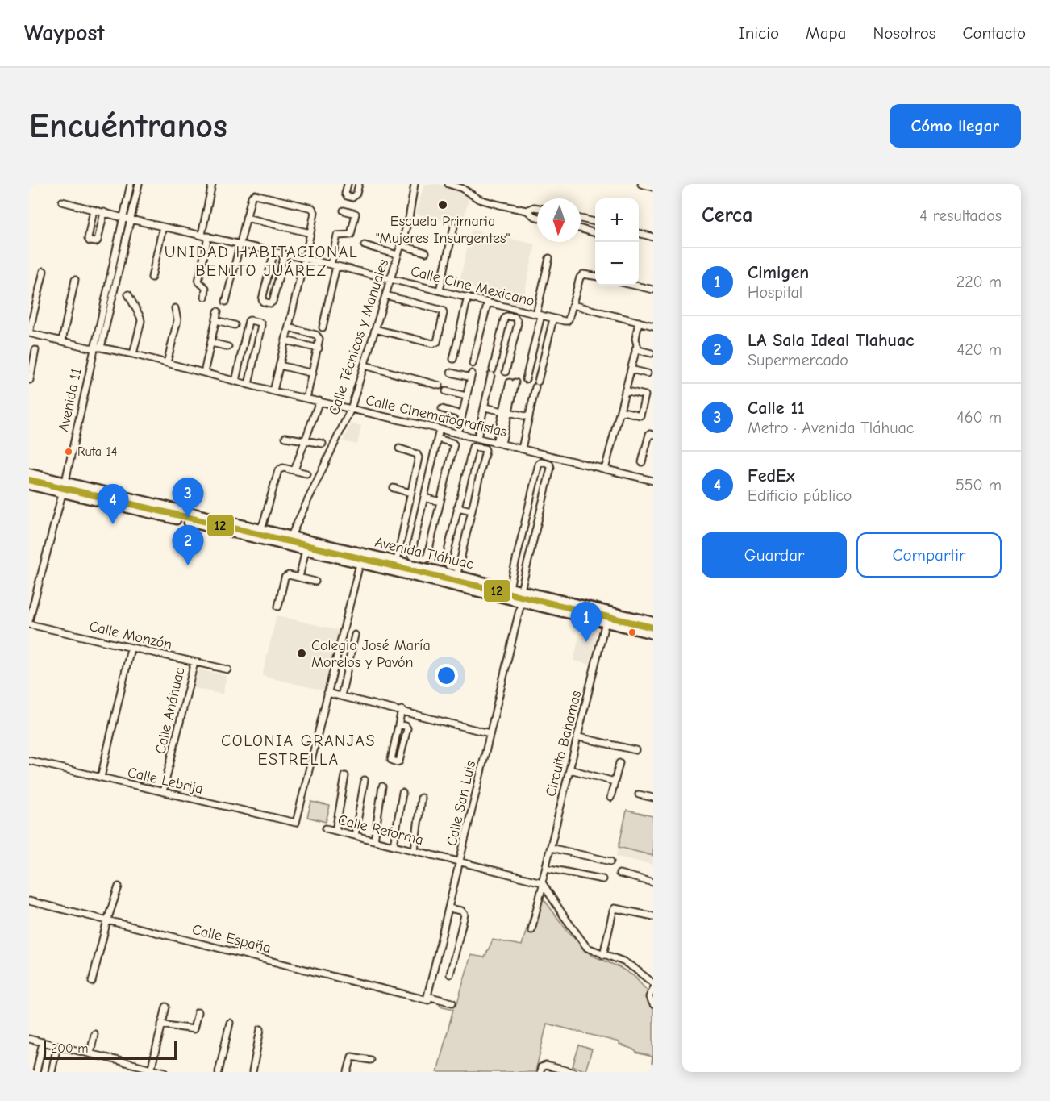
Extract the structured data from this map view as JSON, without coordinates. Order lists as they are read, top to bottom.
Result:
{
  "streets": {
    "main road": ["Avenida Tláhuac"],
    "street": [
      "Calle Cine Mexicano",
      "Calle Técnicos y Manuales",
      "Avenida 11",
      "Calle Cinematografistas",
      "Calle Monzón",
      "Calle Anáhuac",
      "Circuito Bahamas",
      "Calle Lebrija",
      "Calle San Luis",
      "Calle Reforma",
      "Calle España"
    ]
  },
  "crossings": [
    ["Calle Cine Mexicano", "Calle Técnicos y Manuales"],
    ["Calle Cine Mexicano", "Avenida 11"],
    ["Calle Técnicos y Manuales", "Calle Cinematografistas"],
    ["Calle Técnicos y Manuales", "Avenida Tláhuac"],
    ["Avenida 11", "Calle Cinematografistas"],
    ["Avenida 11", "Calle Monzón"],
    ["Avenida Tláhuac", "Circuito Bahamas"],
    ["Avenida Tláhuac", "Calle San Luis"],
    ["Calle Monzón", "Calle Anáhuac"],
    ["Calle Anáhuac", "Calle Lebrija"],
    ["Circuito Bahamas", "Calle Reforma"],
    ["Calle San Luis", "Calle Reforma"],
    ["Calle San Luis", "Calle España"]
  ],
  "districts": ["UNIDAD HABITACIONAL BENITO JUÁREZ", "COLONIA GRANJAS ESTRELLA"],
  "places": ["Escuela Primaria \"Mujeres Insurgentes\"", "Ruta 14", "Colegio José María Morelos y Pavón"],
  "lines": ["transit line 12"],
  "scale_bar": "200 m",
  "north": "bottom",
  "page": {
    "header": "Waypost",
    "nav": [
      "Inicio",
      "Mapa",
      "Nosotros",
      "Contacto"
    ],
    "buttons": [
      "Cómo llegar",
      ["Guardar", "Compartir"]
    ],
    "title": "Encuéntranos",
    "heading": ["Cerca", "4 resultados"],
    "map_buttons": ["+", "−"],
    "list": [
      {
        "mark": "1",
        "name": "Cimigen",
        "note": "Hospital",
        "value": "220 m"
      },
      {
        "mark": "2",
        "name": "LA Sala Ideal Tlahuac",
        "note": "Supermercado",
        "value": "420 m"
      },
      {
        "mark": "3",
        "name": "Calle 11",
        "note": "Metro · Avenida Tláhuac",
        "value": "460 m"
      },
      {
        "mark": "4",
        "name": "FedEx",
        "note": "Edificio público",
        "value": "550 m"
      }
    ],
    "pins": [
      "3",
      "4",
      "2",
      "1"
    ],
    "scale": "200 m"
  }
}
